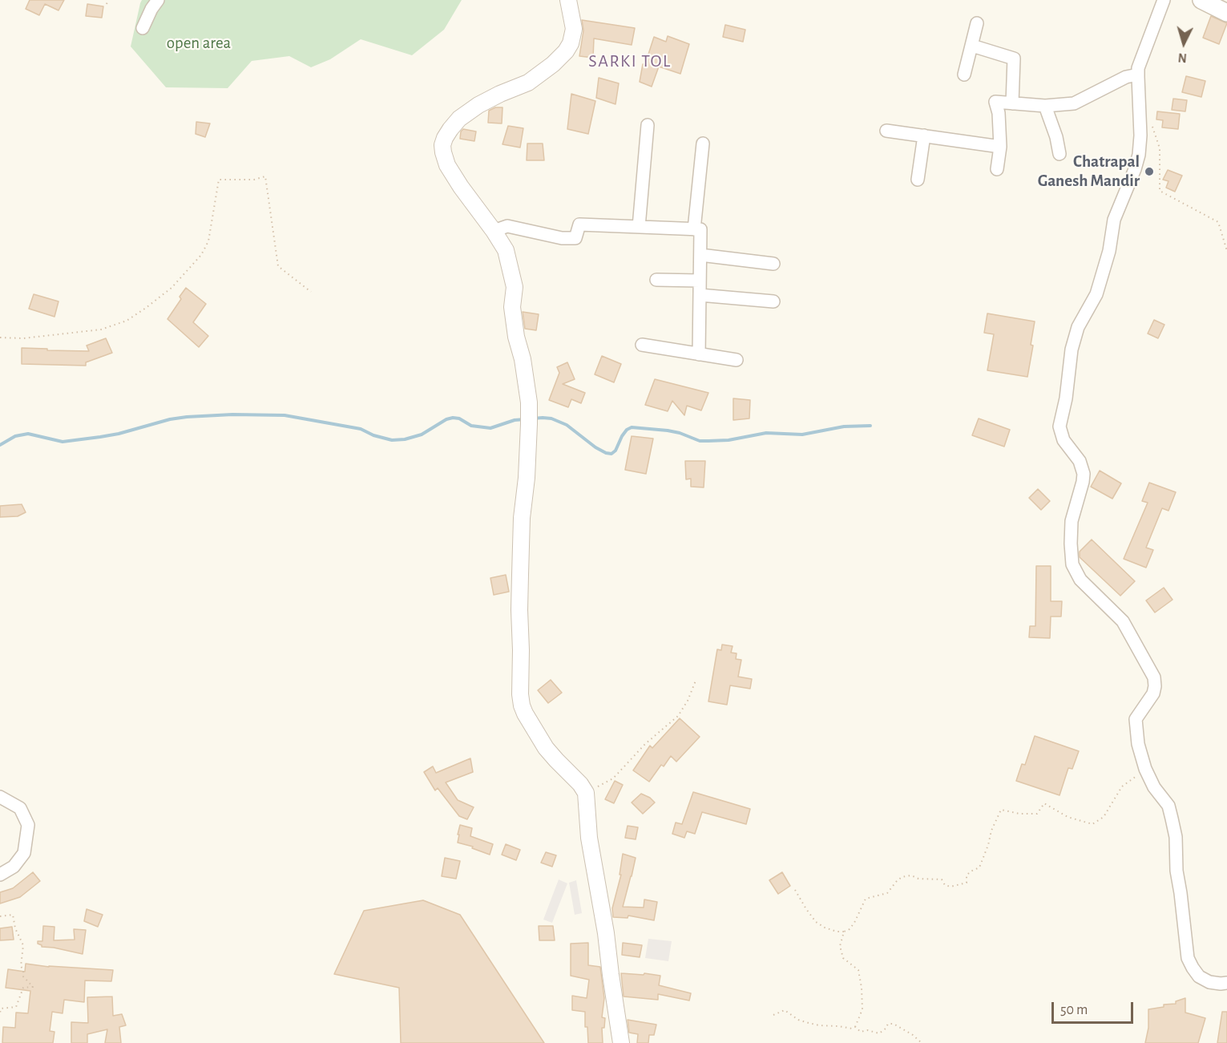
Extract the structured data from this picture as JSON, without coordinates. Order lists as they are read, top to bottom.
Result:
{
  "districts": ["SARKI TOL"],
  "parks": ["open area"],
  "places": ["Chatrapal Ganesh Mandir"],
  "scale_bar": "50 m",
  "north": "bottom"
}
